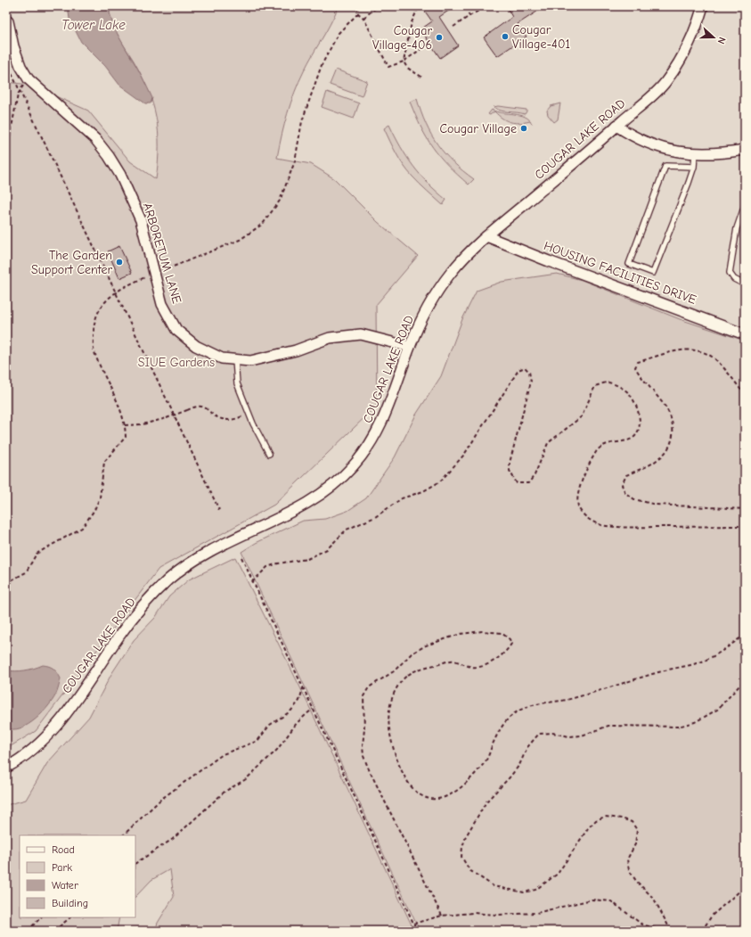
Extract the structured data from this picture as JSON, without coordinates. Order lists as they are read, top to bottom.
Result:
{
  "streets": {
    "street": ["COUGAR LAKE ROAD", "ARBORETUM LANE", "HOUSING FACILITIES DRIVE"]
  },
  "crossings": [
    ["COUGAR LAKE ROAD", "ARBORETUM LANE"],
    ["COUGAR LAKE ROAD", "HOUSING FACILITIES DRIVE"]
  ],
  "water": ["Tower Lake"],
  "parks": ["SIUE Gardens"],
  "places": [
    "Cougar Village-401",
    "Cougar Village-406",
    "Cougar Village",
    "The Garden Support Center"
  ],
  "legend": [
    "Road",
    "Park",
    "Water",
    "Building"
  ],
  "north": "right"
}
